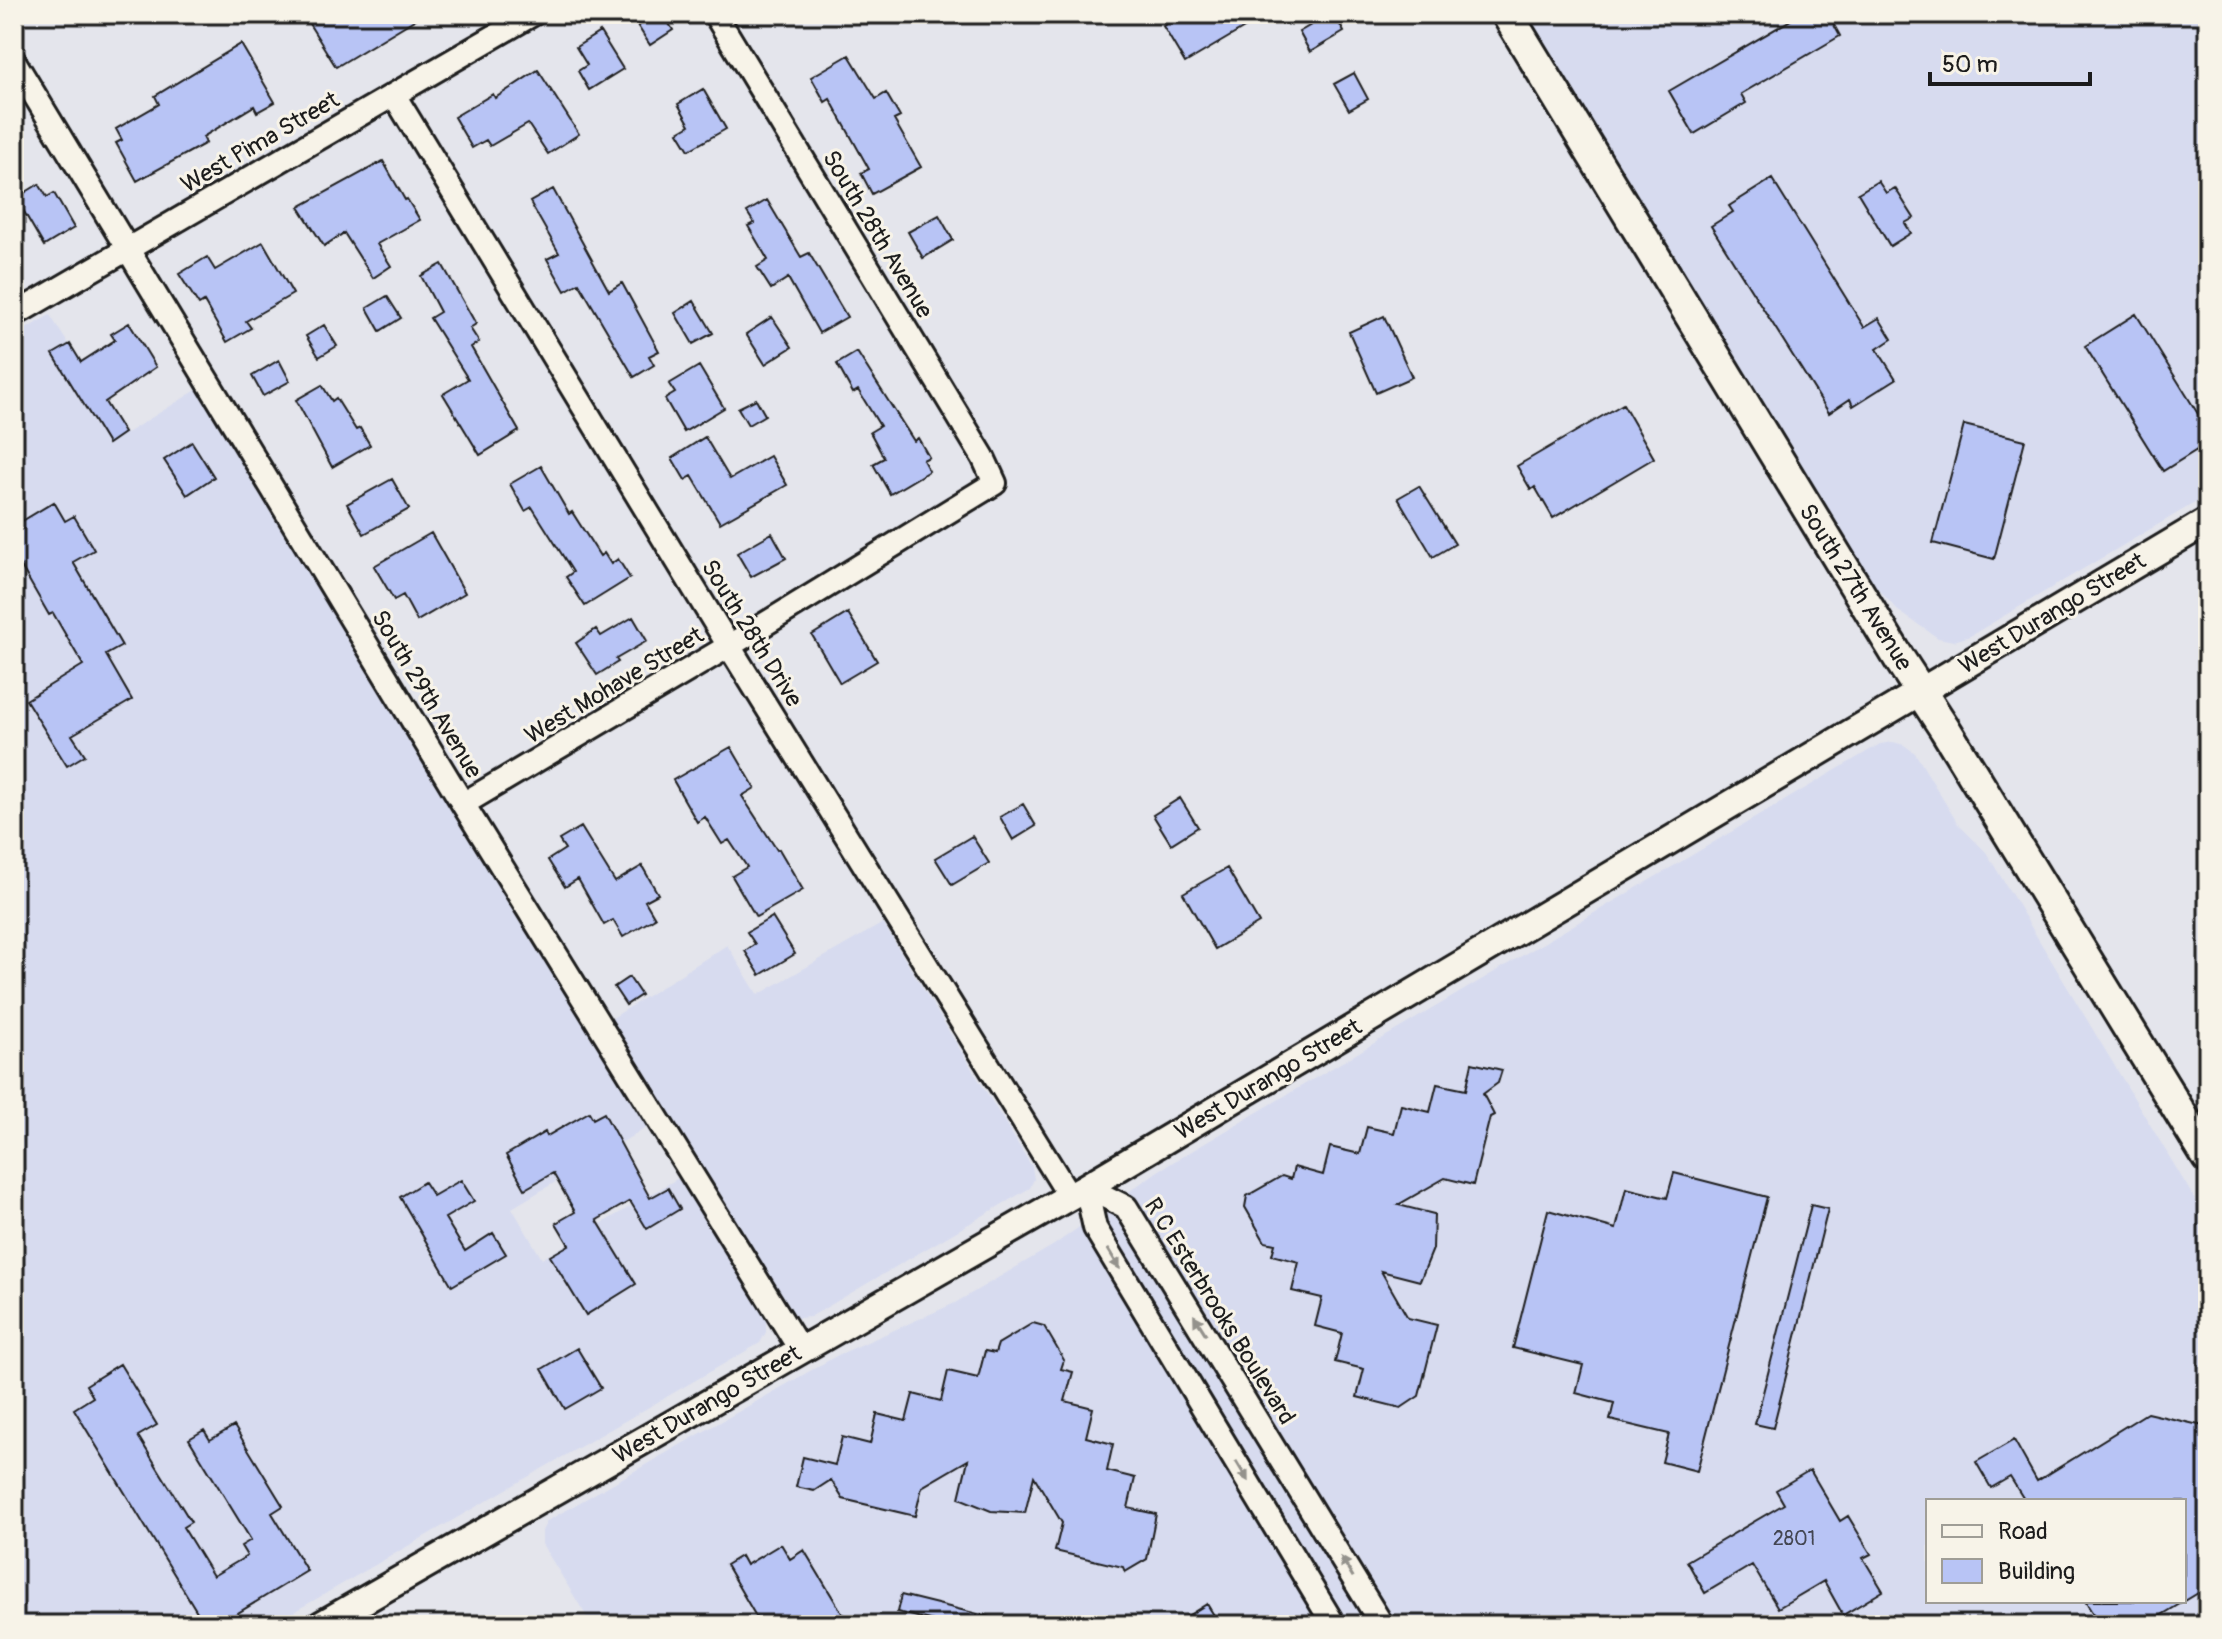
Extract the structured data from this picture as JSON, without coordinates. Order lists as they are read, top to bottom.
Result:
{
  "streets": {
    "main road": ["South 27th Avenue"],
    "street": [
      "West Pima Street",
      "South 28th Avenue",
      "West Durango Street",
      "South 28th Drive",
      "West Mohave Street",
      "South 29th Avenue",
      "R C Esterbrooks Boulevard"
    ]
  },
  "crossings": [
    ["West Pima Street", "South 28th Drive"],
    ["West Pima Street", "South 29th Avenue"],
    ["South 28th Avenue", "West Mohave Street"],
    ["South 27th Avenue", "West Durango Street"],
    ["West Durango Street", "South 28th Drive"],
    ["West Durango Street", "South 29th Avenue"],
    ["West Durango Street", "R C Esterbrooks Boulevard"],
    ["South 28th Drive", "West Mohave Street"],
    ["South 28th Drive", "R C Esterbrooks Boulevard"],
    ["West Mohave Street", "South 29th Avenue"]
  ],
  "house_numbers": ["2801"],
  "legend": ["Road", "Building"],
  "scale_bar": "50 m"
}
